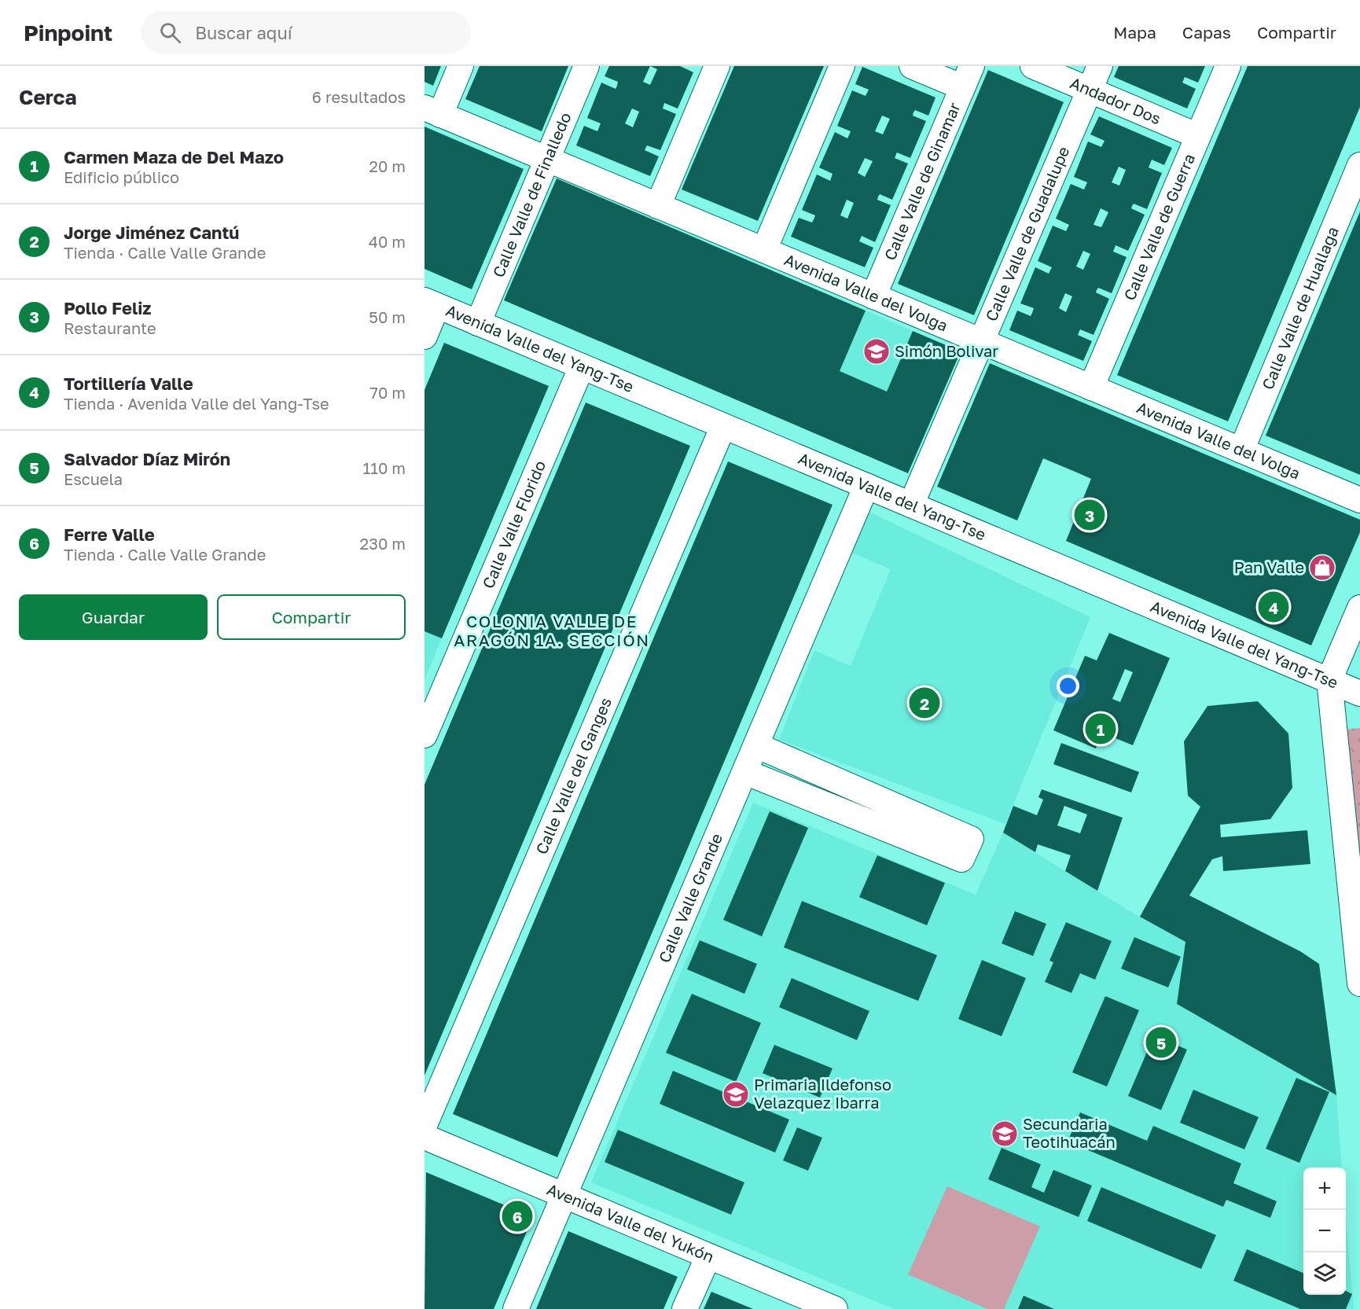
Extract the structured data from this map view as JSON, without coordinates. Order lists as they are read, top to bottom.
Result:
{
  "streets": {
    "street": [
      "Andador Dos",
      "Calle Valle de Ginamar",
      "Calle Valle de Finalledo",
      "Calle Valle de Guerra",
      "Calle Valle de Guadalupe",
      "Avenida Valle del Volga",
      "Calle Valle de Huallaga",
      "Avenida Valle del Yang-Tse",
      "Calle Valle Florido",
      "Calle Valle del Ganges",
      "Calle Valle Grande",
      "Avenida Valle del Yukón"
    ]
  },
  "crossings": [
    ["Andador Dos", "Calle Valle de Guerra"],
    ["Andador Dos", "Calle Valle de Guadalupe"],
    ["Calle Valle de Ginamar", "Avenida Valle del Volga"],
    ["Calle Valle de Finalledo", "Avenida Valle del Volga"],
    ["Calle Valle de Finalledo", "Avenida Valle del Yang-Tse"],
    ["Calle Valle de Guerra", "Avenida Valle del Volga"],
    ["Calle Valle de Guadalupe", "Avenida Valle del Volga"],
    ["Calle Valle de Guadalupe", "Avenida Valle del Yang-Tse"],
    ["Avenida Valle del Volga", "Calle Valle de Huallaga"],
    ["Avenida Valle del Yang-Tse", "Calle Valle Florido"],
    ["Avenida Valle del Yang-Tse", "Calle Valle del Ganges"],
    ["Avenida Valle del Yang-Tse", "Calle Valle Grande"],
    ["Calle Valle Grande", "Avenida Valle del Yukón"]
  ],
  "districts": ["COLONIA VALLE DE ARAGÓN 1A. SECCIÓN"],
  "places": {
    "school or university": ["Simón Bolivar", "Primaria Ildefonso Velazquez Ibarra", "Secundaria Teotihuacán"],
    "shop": ["Pan Valle"]
  },
  "page": {
    "header": "Pinpoint",
    "search": "Buscar aquí",
    "nav": ["Mapa", "Capas", "Compartir"],
    "heading": ["Cerca", "6 resultados"],
    "list": [
      {
        "mark": "1",
        "name": "Carmen Maza de Del Mazo",
        "note": "Edificio público",
        "value": "20 m"
      },
      {
        "mark": "2",
        "name": "Jorge Jiménez Cantú",
        "note": "Tienda · Calle Valle Grande",
        "value": "40 m"
      },
      {
        "mark": "3",
        "name": "Pollo Feliz",
        "note": "Restaurante",
        "value": "50 m"
      },
      {
        "mark": "4",
        "name": "Tortillería Valle",
        "note": "Tienda · Avenida Valle del Yang-Tse",
        "value": "70 m"
      },
      {
        "mark": "5",
        "name": "Salvador Díaz Mirón",
        "note": "Escuela",
        "value": "110 m"
      },
      {
        "mark": "6",
        "name": "Ferre Valle",
        "note": "Tienda · Calle Valle Grande",
        "value": "230 m"
      }
    ],
    "pins": [
      "3",
      "4",
      "2",
      "1",
      "5",
      "6"
    ],
    "buttons": ["Guardar", "Compartir"],
    "map_buttons": ["+", "−"]
  }
}
